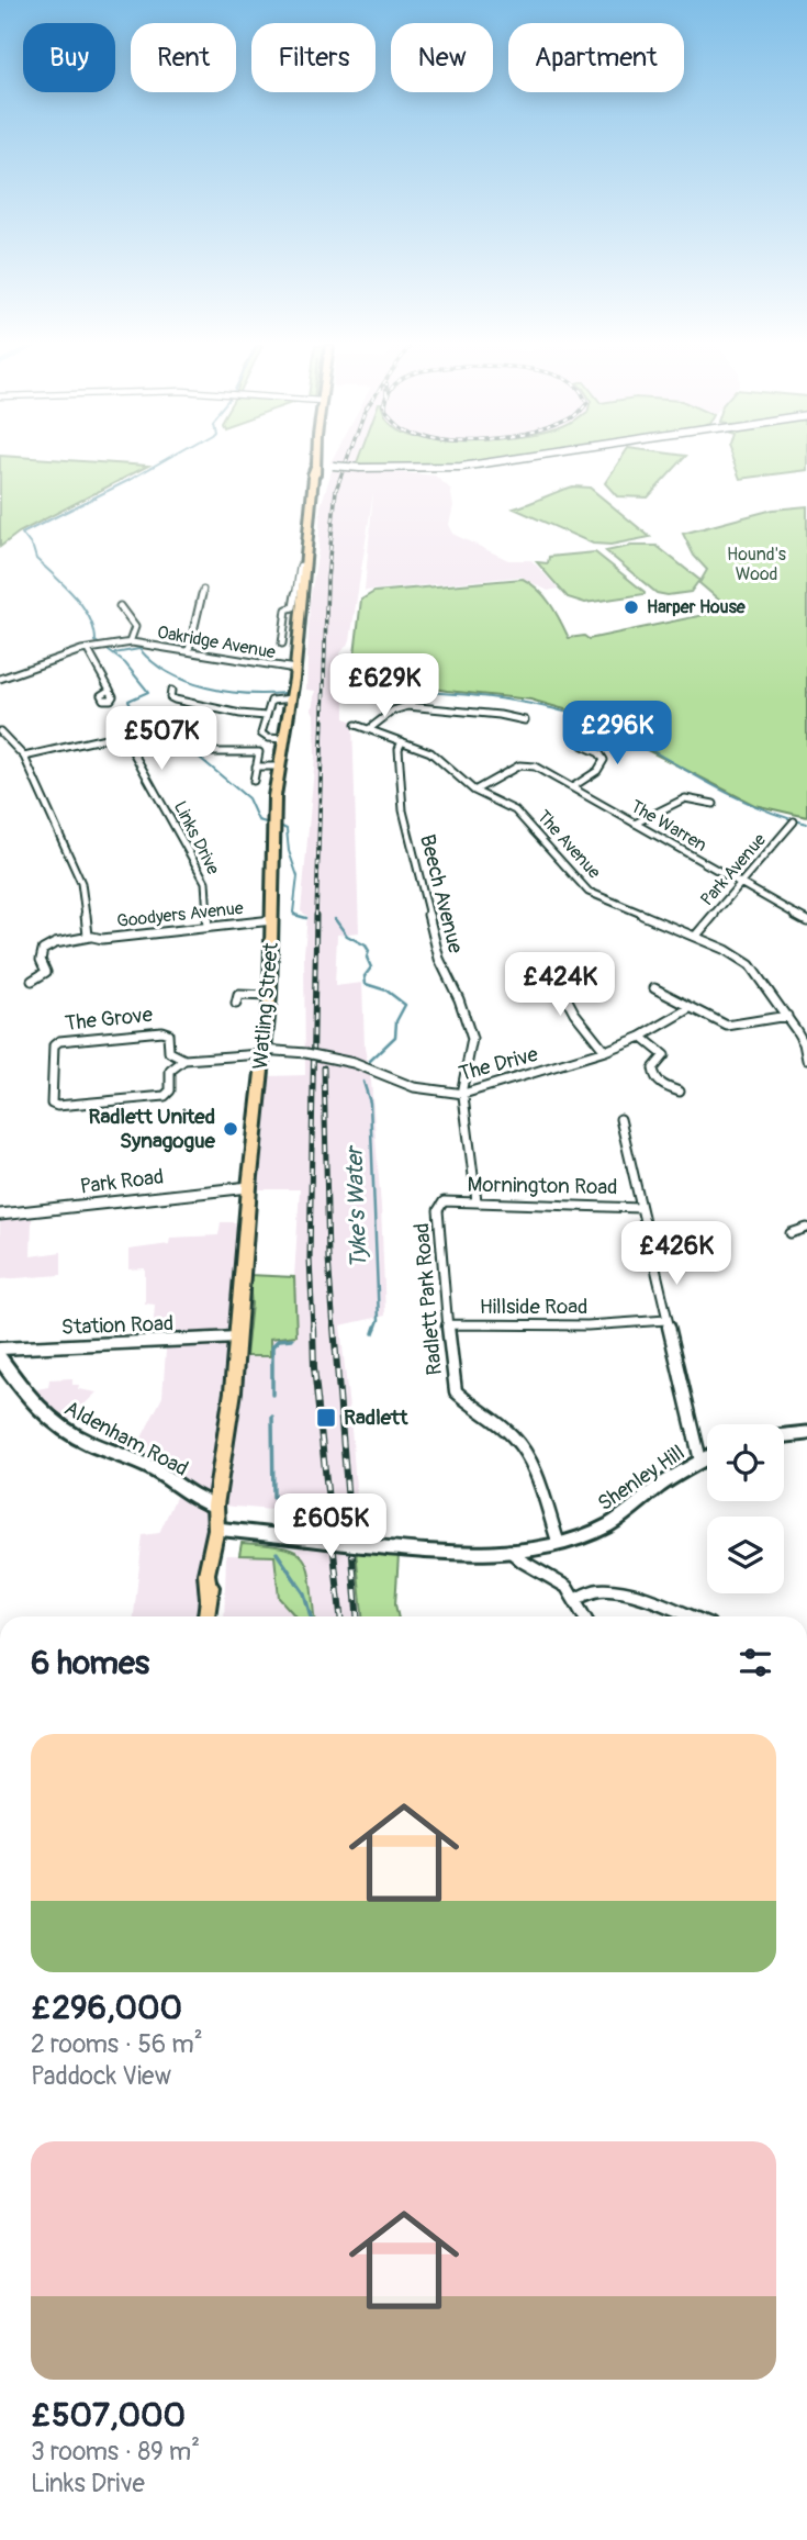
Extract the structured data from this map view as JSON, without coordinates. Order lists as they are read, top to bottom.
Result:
{
  "streets": {
    "main road": ["Watling Street", "Aldenham Road"],
    "street": [
      "Oakridge Avenue",
      "The Warren",
      "Links Drive",
      "The Avenue",
      "Park Avenue",
      "Beech Avenue",
      "Goodyers Avenue",
      "The Grove",
      "The Drive",
      "Park Road",
      "Mornington Road",
      "Radlett Park Road",
      "Hillside Road",
      "Station Road",
      "Shenley Hill"
    ]
  },
  "crossings": [
    ["Oakridge Avenue", "Watling Street"],
    ["The Warren", "The Avenue"],
    ["The Warren", "Park Avenue"],
    ["Links Drive", "Goodyers Avenue"],
    ["The Avenue", "Park Avenue"],
    ["The Avenue", "Beech Avenue"],
    ["Beech Avenue", "The Drive"],
    ["Beech Avenue", "Mornington Road"],
    ["Goodyers Avenue", "Watling Street"],
    ["Watling Street", "The Drive"],
    ["Watling Street", "Park Road"],
    ["Watling Street", "Station Road"],
    ["Watling Street", "Aldenham Road"],
    ["Watling Street", "Shenley Hill"],
    ["Mornington Road", "Radlett Park Road"],
    ["Radlett Park Road", "Hillside Road"],
    ["Radlett Park Road", "Shenley Hill"]
  ],
  "water": ["Tyke's Water"],
  "parks": ["Hound's Wood"],
  "places": {
    "other": ["Harper House", "Radlett United Synagogue"],
    "transit": ["Radlett"]
  },
  "page": {
    "chip": [
      "Buy",
      "Rent",
      "Filters",
      "New",
      "Apartment"
    ],
    "price": [
      "£629K",
      "£296K",
      "£507K",
      "£424K",
      "£426K",
      "£605K"
    ],
    "heading": "6 homes",
    "list": [
      {
        "name": "£296,000",
        "note": "2 rooms · 56 m² · Paddock View"
      },
      {
        "name": "£507,000",
        "note": "3 rooms · 89 m² · Links Drive"
      }
    ]
  }
}
